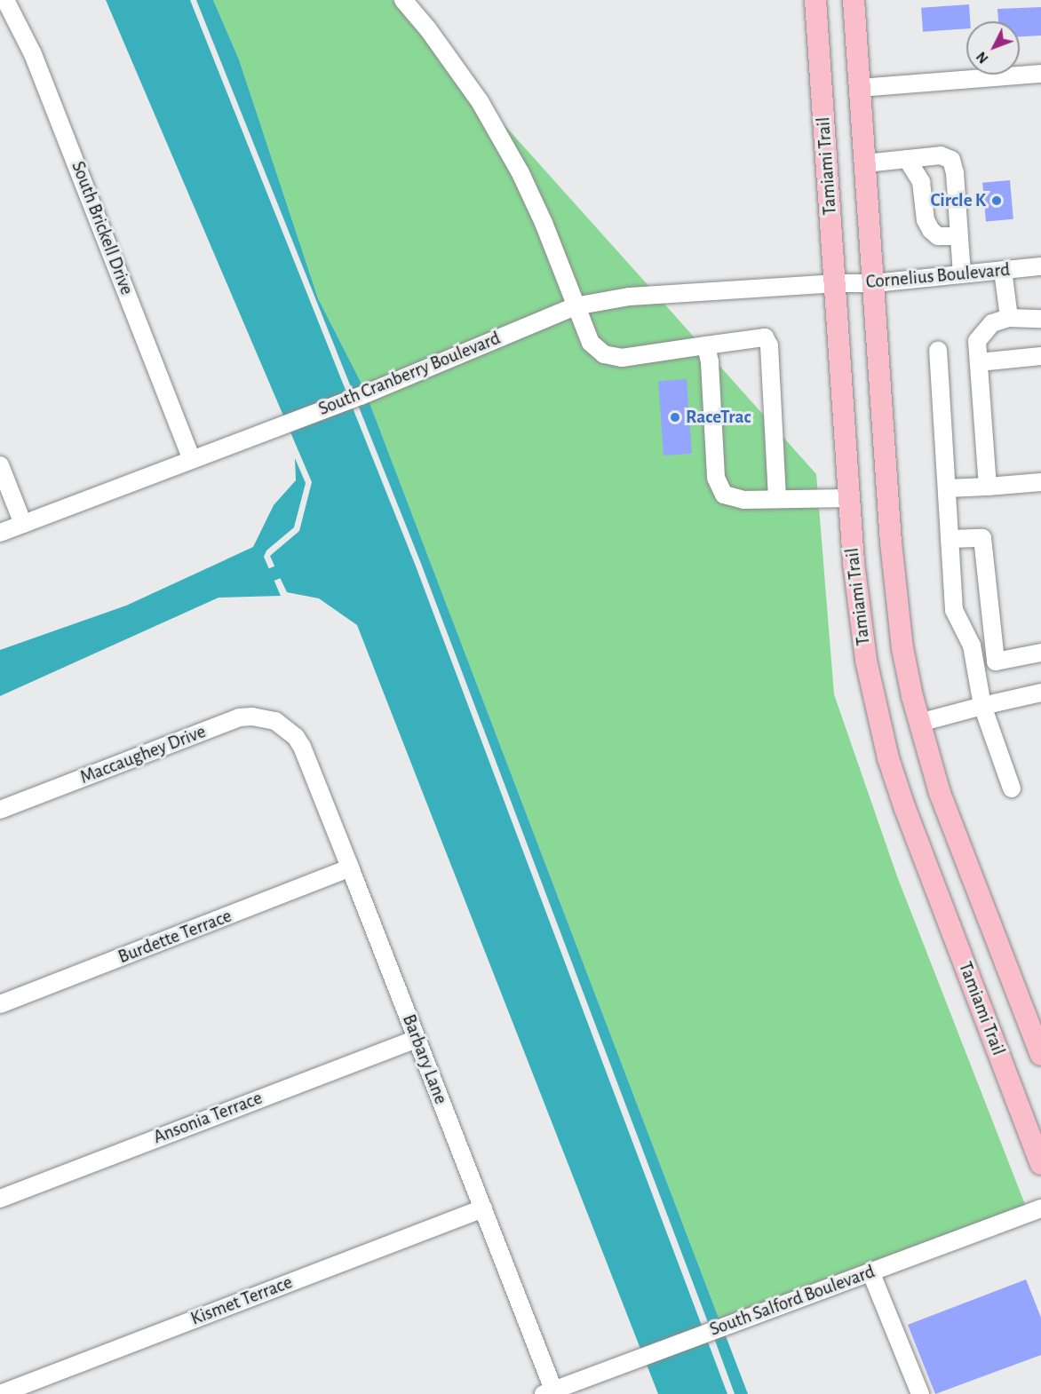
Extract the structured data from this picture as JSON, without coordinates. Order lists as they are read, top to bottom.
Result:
{
  "streets": {
    "main road": ["Tamiami Trail"],
    "street": [
      "South Brickell Drive",
      "Cornelius Boulevard",
      "South Cranberry Boulevard",
      "Maccaughey Drive",
      "Burdette Terrace",
      "Barbary Lane",
      "Ansonia Terrace",
      "Kismet Terrace",
      "South Salford Boulevard"
    ]
  },
  "crossings": [
    ["Tamiami Trail", "Cornelius Boulevard"],
    ["Tamiami Trail", "South Cranberry Boulevard"],
    ["South Brickell Drive", "South Cranberry Boulevard"],
    ["Cornelius Boulevard", "South Cranberry Boulevard"],
    ["Maccaughey Drive", "Barbary Lane"],
    ["Burdette Terrace", "Barbary Lane"],
    ["Barbary Lane", "Ansonia Terrace"],
    ["Barbary Lane", "Kismet Terrace"],
    ["Barbary Lane", "South Salford Boulevard"]
  ],
  "places": ["Circle K", "RaceTrac"],
  "north": "bottom left"
}
